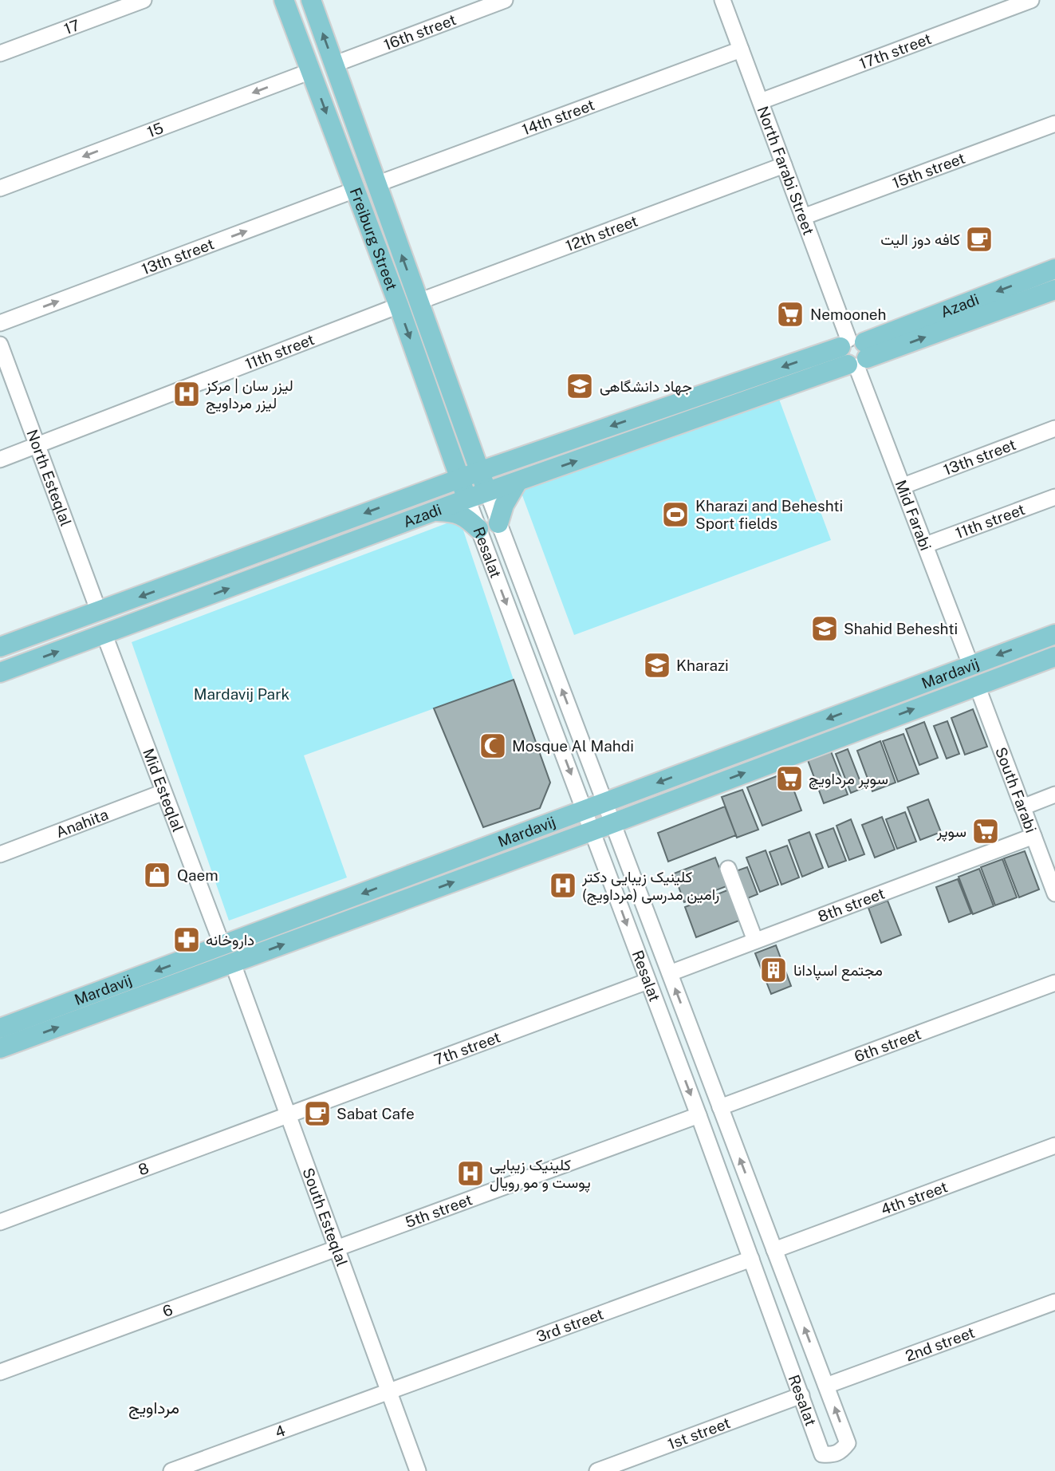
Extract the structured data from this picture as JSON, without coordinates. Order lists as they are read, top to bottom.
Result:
{
  "streets": {
    "main road": ["Freiburg Street", "Azadi", "Mardavij"],
    "street": [
      "17",
      "16th street",
      "17th street",
      "14th street",
      "15",
      "North Farabi Street",
      "15th street",
      "12th street",
      "13th street",
      "11th street",
      "North Esteqlal",
      "Mid Farabi",
      "Resalat",
      "South Farabi",
      "Mid Esteqlal",
      "Anahita",
      "8th street",
      "6th street",
      "7th street",
      "8",
      "4th street",
      "5th street",
      "South Esteqlal",
      "6",
      "3rd street",
      "2nd street",
      "4",
      "1st street"
    ]
  },
  "crossings": [
    ["16th street", "Freiburg Street"],
    ["17th street", "North Farabi Street"],
    ["14th street", "North Farabi Street"],
    ["14th street", "Freiburg Street"],
    ["15", "Freiburg Street"],
    ["North Farabi Street", "15th street"],
    ["North Farabi Street", "12th street"],
    ["North Farabi Street", "Azadi"],
    ["North Farabi Street", "Mid Farabi"],
    ["12th street", "Freiburg Street"],
    ["Freiburg Street", "13th street"],
    ["Freiburg Street", "Azadi"],
    ["Freiburg Street", "11th street"],
    ["Freiburg Street", "Resalat"],
    ["13th street", "Mid Farabi"],
    ["Azadi", "North Esteqlal"],
    ["Azadi", "Mid Farabi"],
    ["Azadi", "Resalat"],
    ["Azadi", "Mid Esteqlal"],
    ["11th street", "North Esteqlal"],
    ["11th street", "Mid Farabi"],
    ["Mid Farabi", "Mardavij"],
    ["Resalat", "Mardavij"],
    ["Resalat", "8th street"],
    ["Resalat", "6th street"],
    ["Resalat", "7th street"],
    ["Resalat", "4th street"],
    ["Resalat", "5th street"],
    ["Resalat", "3rd street"],
    ["Resalat", "2nd street"],
    ["Resalat", "1st street"],
    ["Mardavij", "South Farabi"],
    ["Mardavij", "Mid Esteqlal"],
    ["Mardavij", "South Esteqlal"],
    ["South Farabi", "8th street"],
    ["Mid Esteqlal", "Anahita"],
    ["7th street", "8"],
    ["7th street", "South Esteqlal"],
    ["8", "South Esteqlal"],
    ["5th street", "South Esteqlal"],
    ["5th street", "6"],
    ["South Esteqlal", "6"],
    ["South Esteqlal", "3rd street"],
    ["South Esteqlal", "4"],
    ["3rd street", "4"]
  ],
  "one_way": ["15", "13th street"],
  "districts": ["مرداویج"],
  "parks": ["Mardavij Park"],
  "places": {
    "cafe": ["کافه دوز الیت", "Sabat Cafe"],
    "supermarket": ["Nemooneh", "سوپر مرداویچ", "سوپر"],
    "school or university": ["جهاد دانشگاهی", "Shahid Beheshti", "Kharazi"],
    "hospital": ["لیزر سان | مرکز لیزر مرداویج", "کلینیک زیبایی دکتر رامین مدرسی (مرداویج)", "کلینیک زیبایی پوست و مو رویال"],
    "sports": ["Kharazi and Beheshti Sport fields"],
    "mosque": ["Mosque Al Mahdi"],
    "shop": ["Qaem"],
    "pharmacy": ["داروخانه"],
    "building": ["مجتمع اسپادانا"]
  }
}
